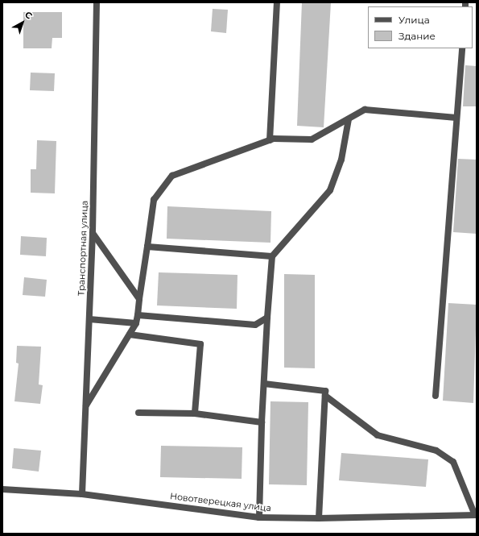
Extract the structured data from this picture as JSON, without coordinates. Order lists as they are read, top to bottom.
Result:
{
  "streets": {
    "street": ["Транспортная улица", "Новотверецкая улица"]
  },
  "crossings": [
    ["Транспортная улица", "Новотверецкая улица"]
  ],
  "legend": ["Улица", "Здание"],
  "north": "top right"
}
